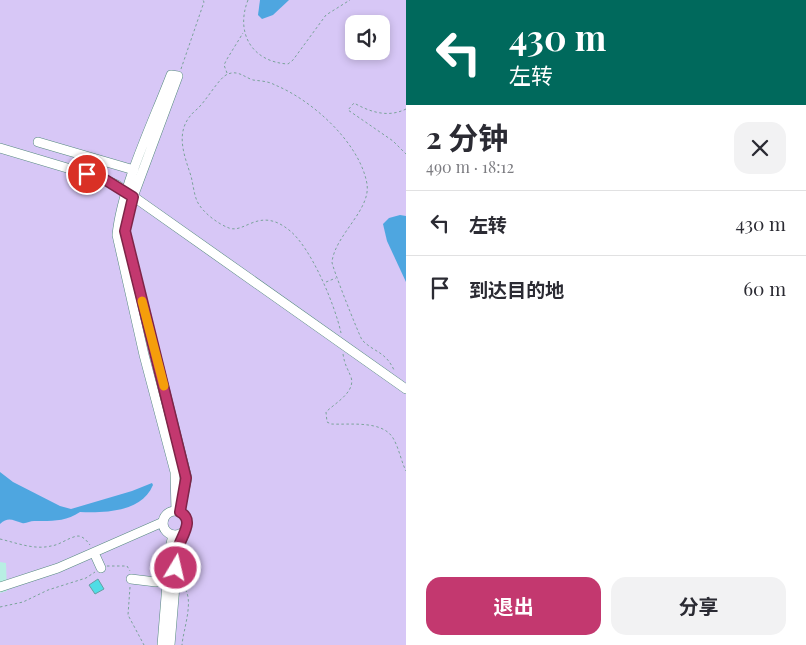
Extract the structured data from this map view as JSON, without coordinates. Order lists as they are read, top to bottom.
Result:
{
  "page": {
    "turn": ["430 m", "左转"],
    "heading": ["2 分钟", "490 m · 18:12"],
    "list": [
      {
        "name": "左转",
        "value": "430 m"
      },
      {
        "name": "到达目的地",
        "value": "60 m"
      }
    ],
    "buttons": ["退出", "分享"]
  }
}
